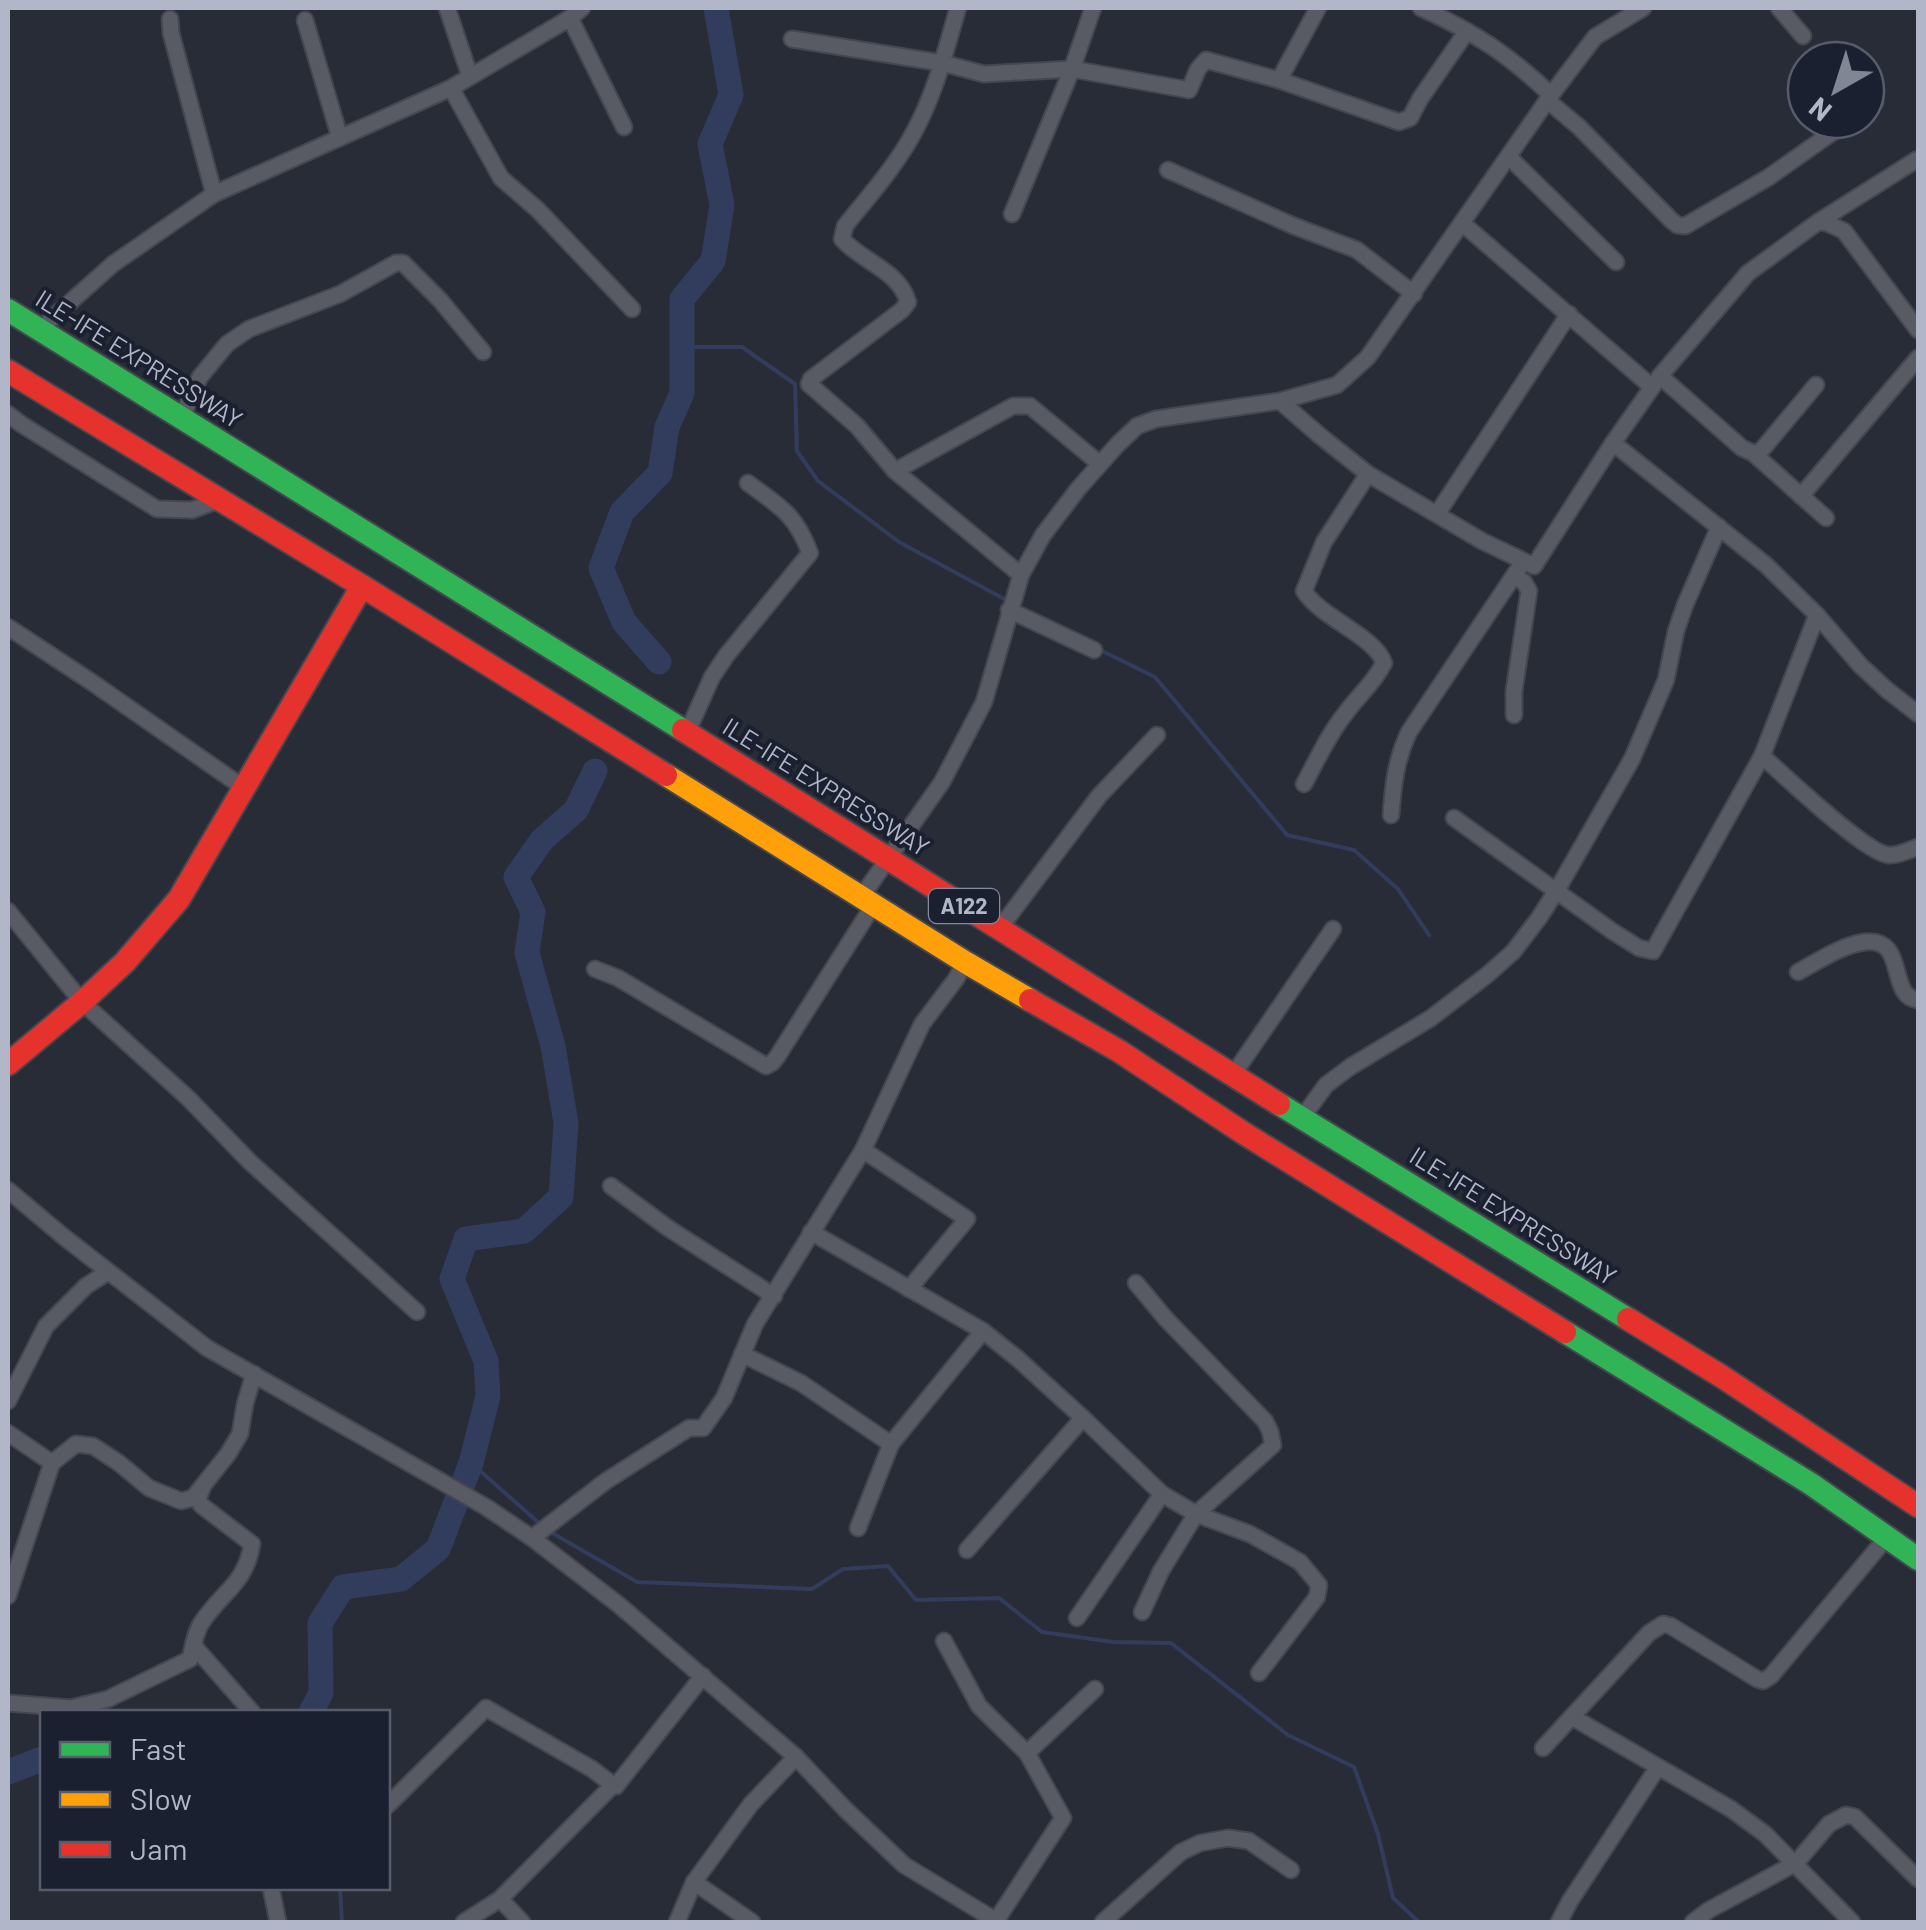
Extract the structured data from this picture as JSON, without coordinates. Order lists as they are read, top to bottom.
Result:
{
  "streets": {
    "main road": ["ILE-IFE EXPRESSWAY", "A122"]
  },
  "legend": ["Fast", "Slow", "Jam"],
  "north": "bottom left"
}
